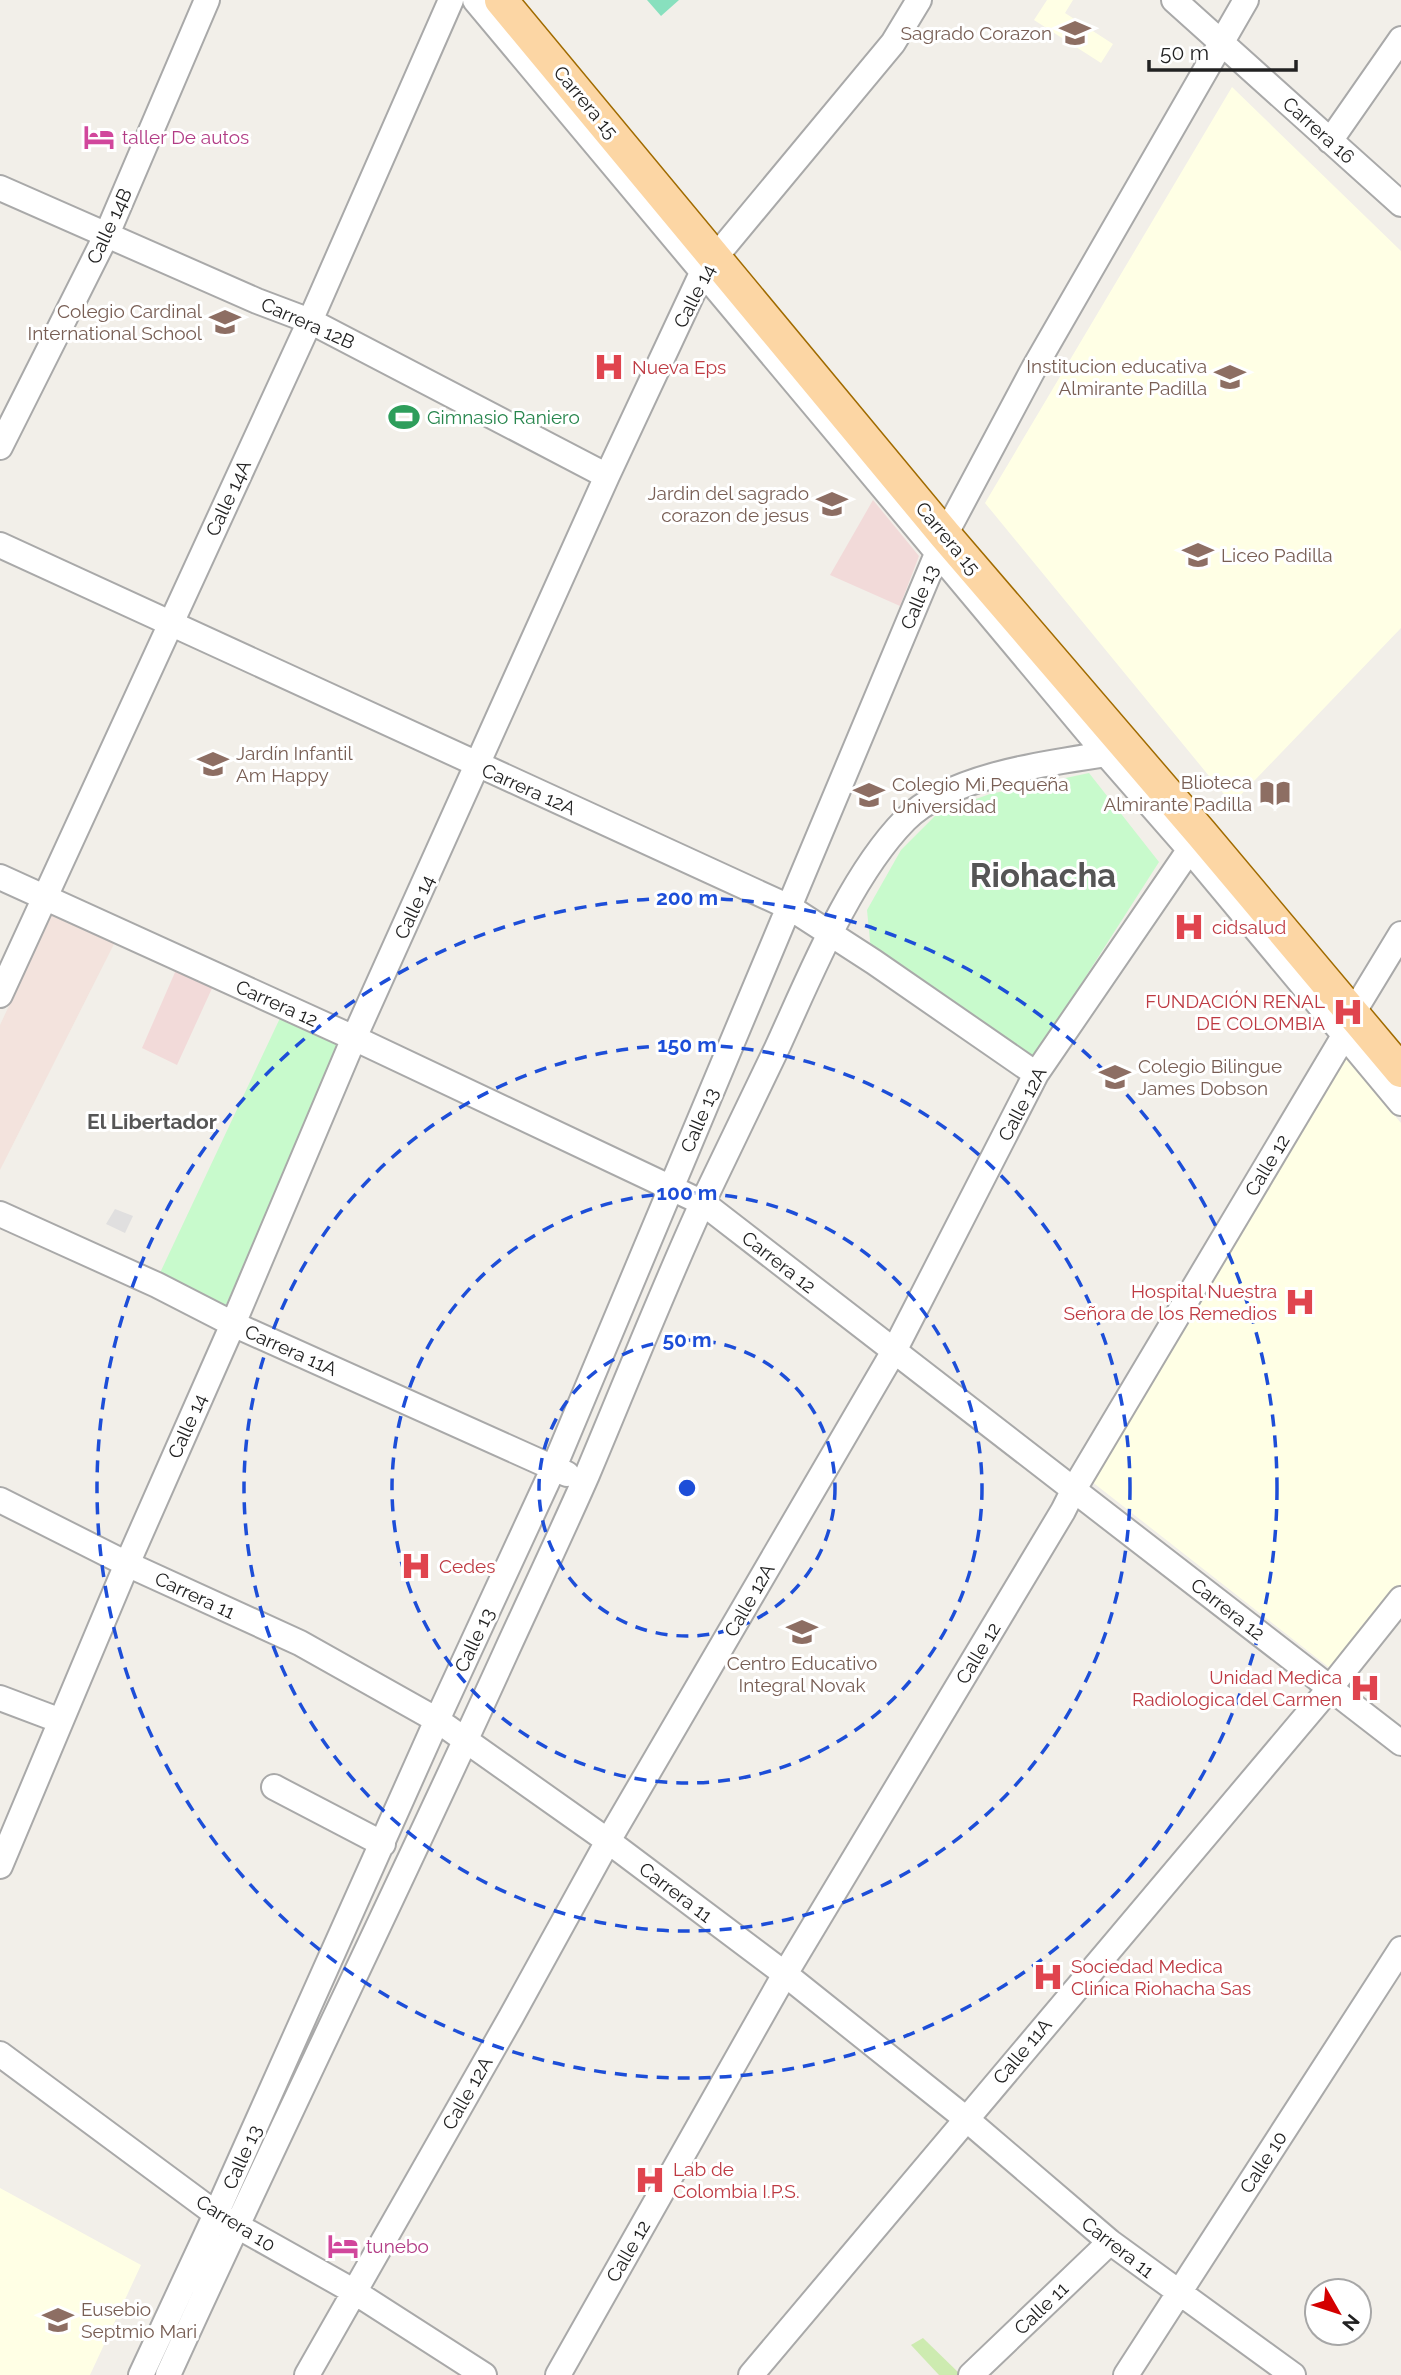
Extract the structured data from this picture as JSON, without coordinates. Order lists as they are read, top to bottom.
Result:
{
  "streets": {
    "main road": ["Carrera 15"],
    "street": [
      "Carrera 16",
      "Calle 14B",
      "Calle 14",
      "Carrera 12B",
      "Calle 14A",
      "Calle 13",
      "Carrera 12A",
      "Carrera 12",
      "Calle 12A",
      "Calle 12",
      "Carrera 11A",
      "Carrera 11",
      "Calle 11A",
      "Calle 10",
      "Carrera 10",
      "Calle 11"
    ]
  },
  "crossings": [
    ["Carrera 15", "Calle 14"],
    ["Carrera 15", "Calle 13"],
    ["Carrera 15", "Calle 12A"],
    ["Carrera 15", "Calle 12"],
    ["Carrera 16", "Calle 13"],
    ["Calle 14B", "Carrera 12B"],
    ["Calle 14", "Carrera 12B"],
    ["Calle 14", "Carrera 12A"],
    ["Calle 14", "Carrera 12"],
    ["Calle 14", "Carrera 11A"],
    ["Calle 14", "Carrera 11"],
    ["Carrera 12B", "Calle 14A"],
    ["Calle 14A", "Carrera 12A"],
    ["Calle 14A", "Carrera 12"],
    ["Calle 13", "Carrera 12A"],
    ["Calle 13", "Carrera 12"],
    ["Calle 13", "Carrera 11A"],
    ["Calle 13", "Carrera 11"],
    ["Calle 13", "Carrera 10"],
    ["Carrera 12A", "Calle 12A"],
    ["Carrera 12", "Calle 12A"],
    ["Carrera 12", "Calle 12"],
    ["Carrera 12", "Calle 11A"],
    ["Calle 12A", "Carrera 11"],
    ["Calle 12A", "Carrera 10"],
    ["Calle 12", "Carrera 11"],
    ["Carrera 11", "Calle 11A"],
    ["Carrera 11", "Calle 10"],
    ["Carrera 11", "Calle 11"]
  ],
  "districts": ["Riohacha", "El Libertador"],
  "places": {
    "school or university": [
      "Sagrado Corazon",
      "Colegio Cardinal International School",
      "Institucion educativa Almirante Padilla",
      "Jardin del sagrado corazon de jesus",
      "Liceo Padilla",
      "Jardín Infantil Am Happy",
      "Colegio Mi Pequeña Universidad",
      "Colegio Bilingue James Dobson",
      "Centro Educativo Integral Novak",
      "Eusebio Septmio Mari"
    ],
    "hotel": ["taller De autos", "tunebo"],
    "hospital": [
      "Nueva Eps",
      "cidsalud",
      "FUNDACIÓN RENAL DE COLOMBIA",
      "Hospital Nuestra Señora de los Remedios",
      "Cedes",
      "Unidad Medica Radiologica del Carmen",
      "Sociedad Medica Clinica Riohacha Sas",
      "Lab de Colombia I.P.S."
    ],
    "sports": ["Gimnasio Raniero"],
    "library": ["Blioteca Almirante Padilla"]
  },
  "scale_bar": "50 m",
  "north": "bottom right",
  "rings": [
    "200 m",
    "150 m",
    "100 m",
    "50 m"
  ]
}
